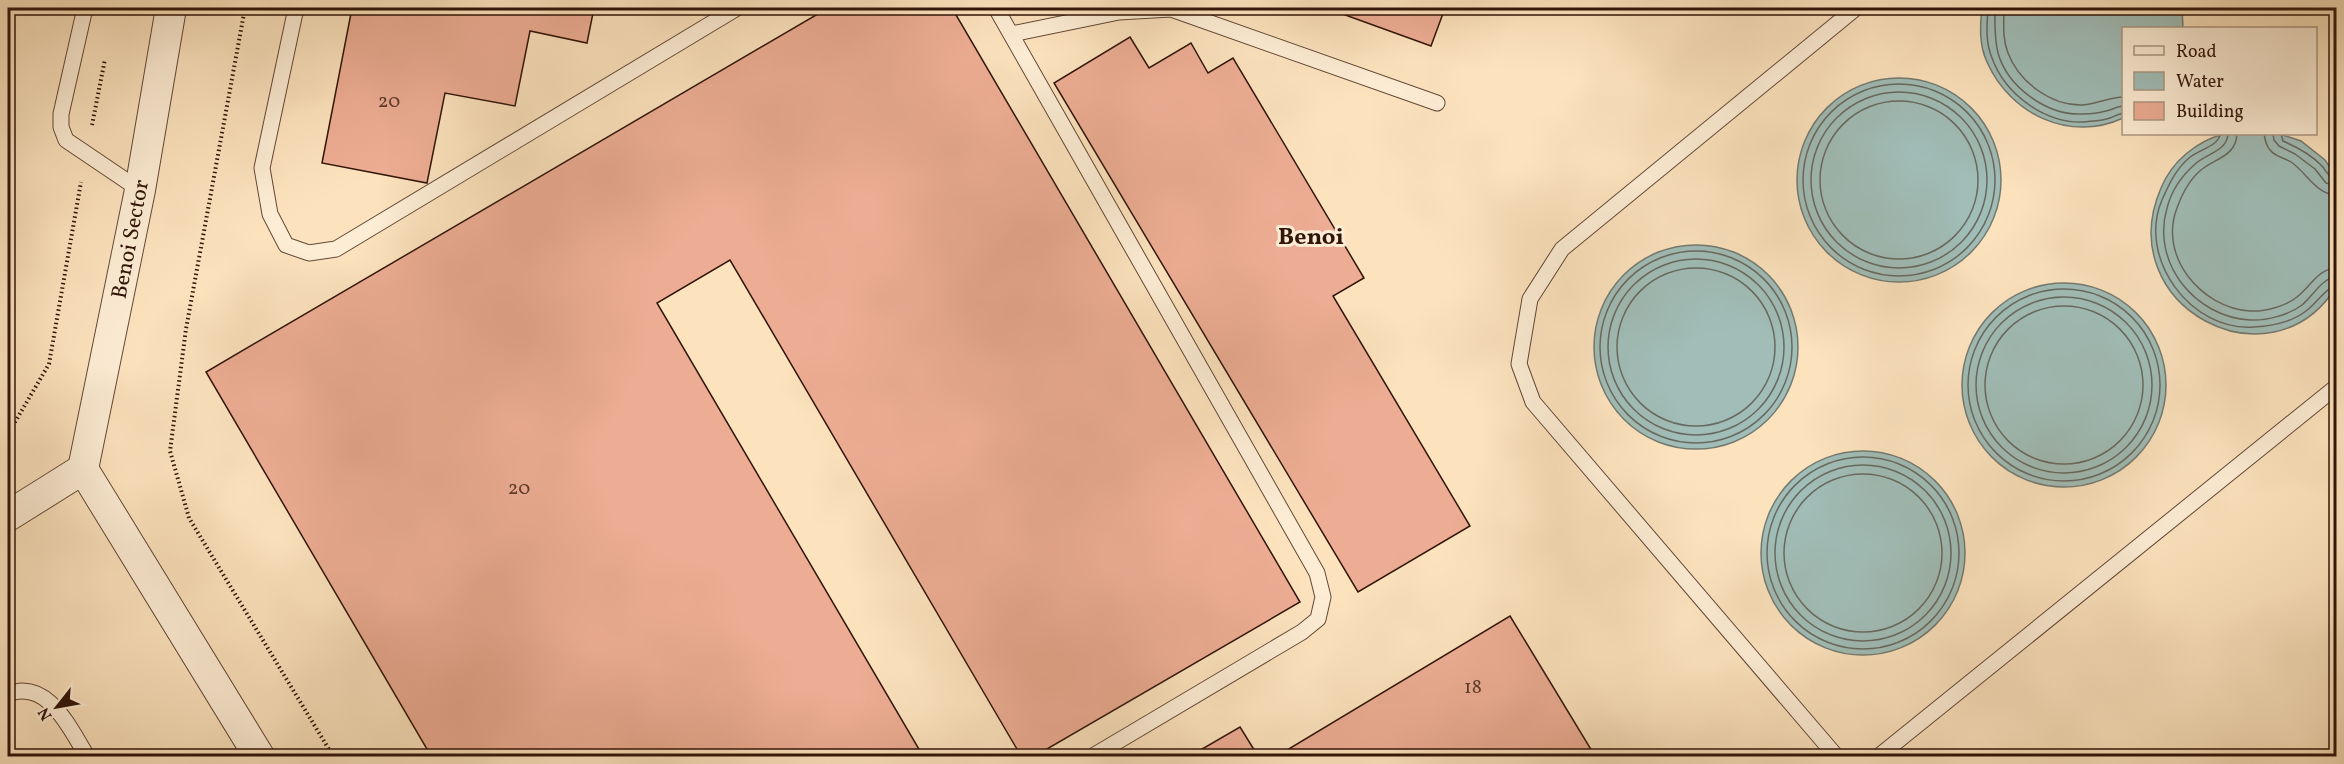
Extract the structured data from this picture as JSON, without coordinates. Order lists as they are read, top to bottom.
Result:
{
  "streets": {
    "street": ["Benoi Sector"]
  },
  "districts": ["Benoi"],
  "house_numbers": ["20", "20", "18"],
  "legend": ["Road", "Water", "Building"],
  "north": "bottom left"
}
